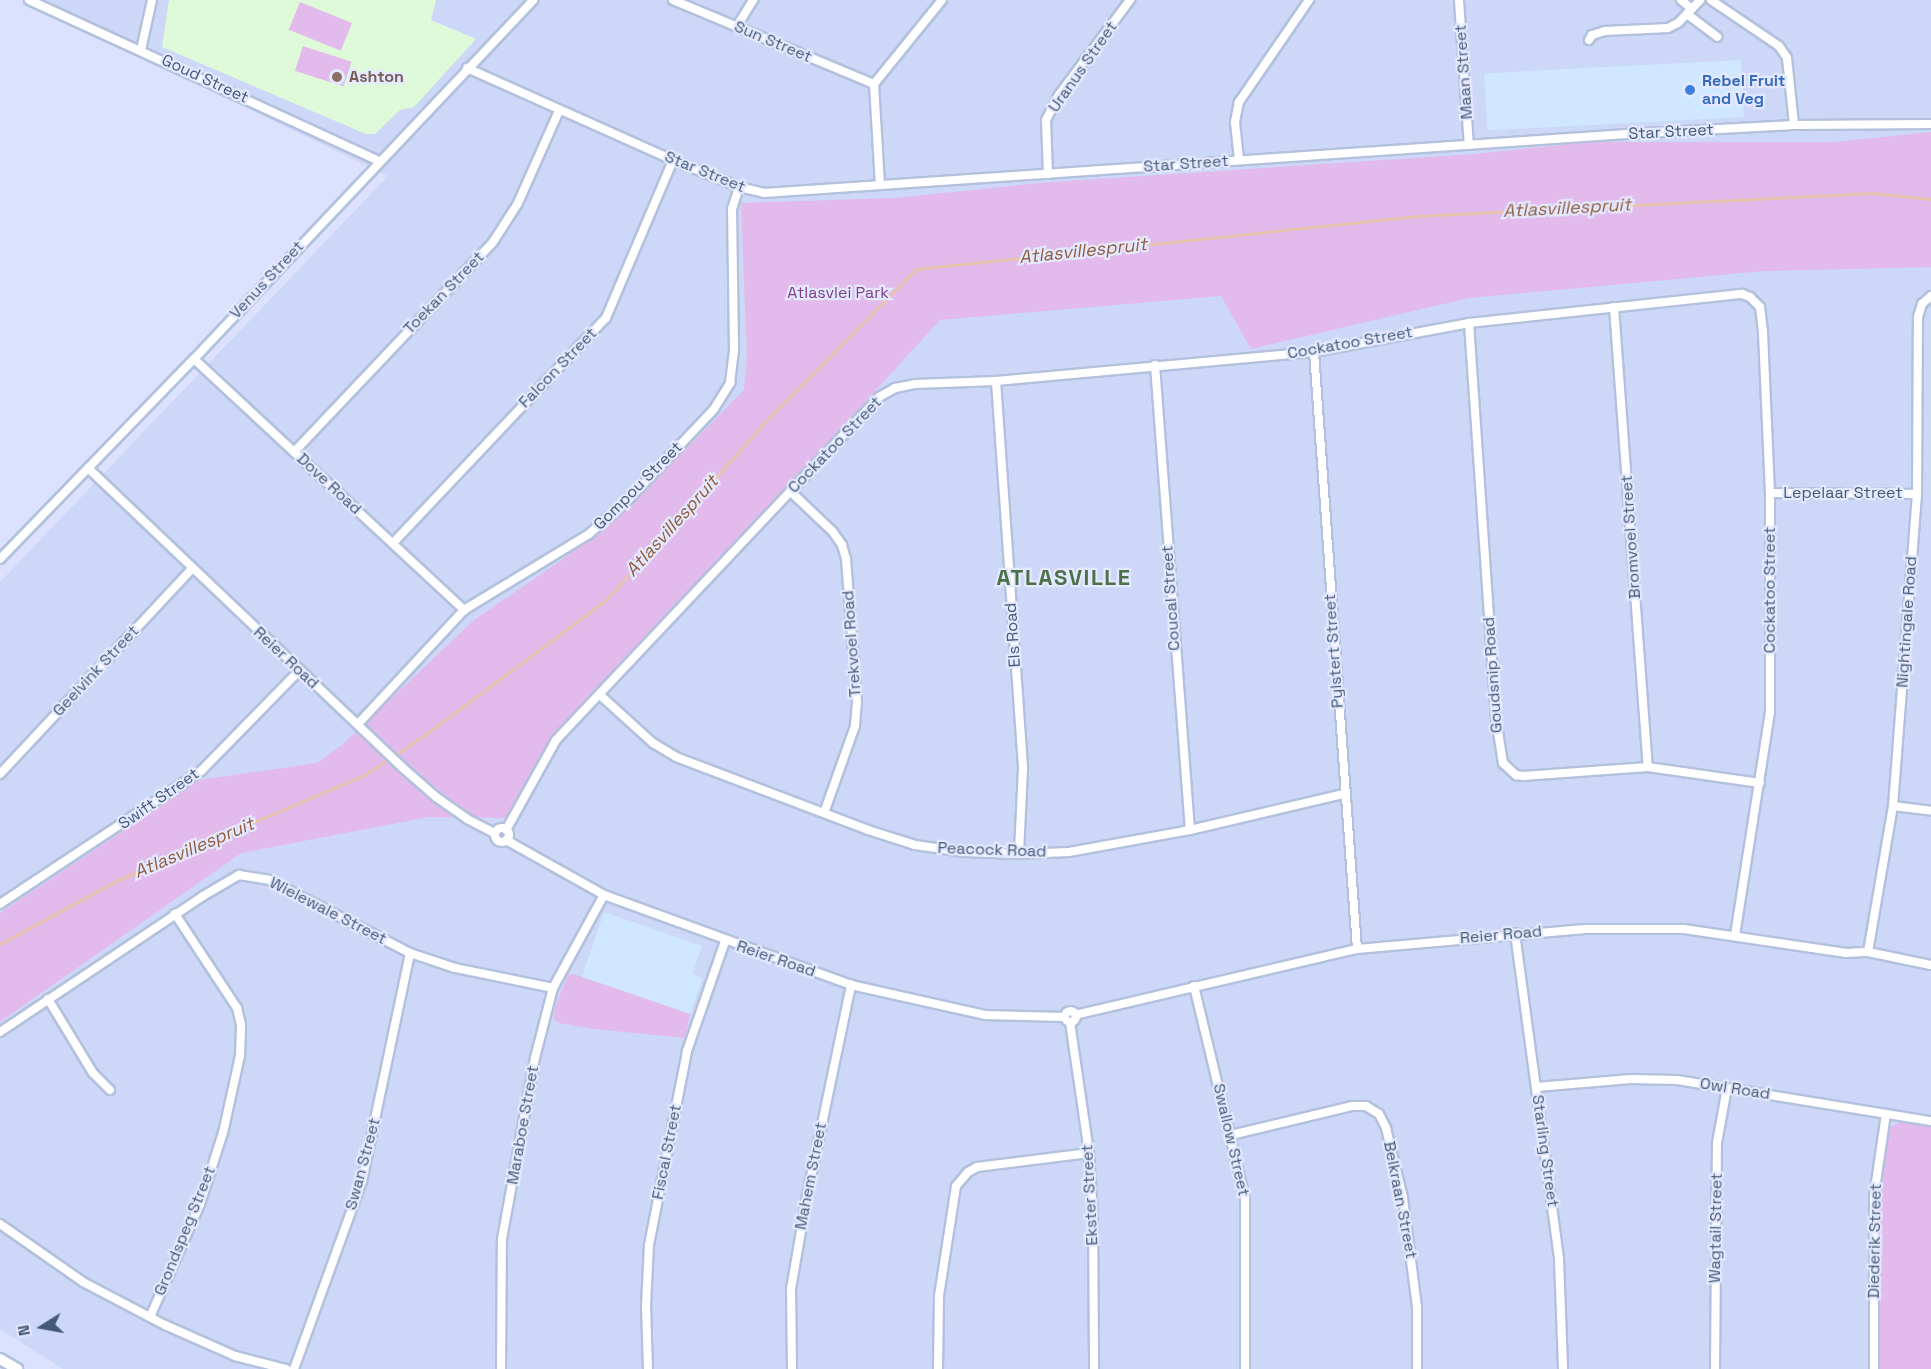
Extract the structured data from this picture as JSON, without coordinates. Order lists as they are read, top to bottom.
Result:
{
  "streets": {
    "street": [
      "Sun Street",
      "Uranus Street",
      "Maan Street",
      "Goud Street",
      "Star Street",
      "Venus Street",
      "Toekan Street",
      "Cockatoo Street",
      "Falcon Street",
      "Dove Road",
      "Gompou Street",
      "Lepelaar Street",
      "Bromvoel Street",
      "Coucal Street",
      "Nightingale Road",
      "Els Road",
      "Trekvoel Road",
      "Pylstert Street",
      "Reier Road",
      "Geelvink Street",
      "Goudsnip Road",
      "Swift Street",
      "Peacock Road",
      "Wielewale Street",
      "Owl Road",
      "Maraboe Street",
      "Swallow Street",
      "Starling Street",
      "Fiscal Street",
      "Swan Street",
      "Mahem Street",
      "Ekster Street",
      "Belkraan Street",
      "Wagtail Street",
      "Grondspeg Street",
      "Diederik Street"
    ]
  },
  "crossings": [
    ["Uranus Street", "Star Street"],
    ["Maan Street", "Star Street"],
    ["Goud Street", "Venus Street"],
    ["Star Street", "Venus Street"],
    ["Star Street", "Toekan Street"],
    ["Star Street", "Falcon Street"],
    ["Star Street", "Gompou Street"],
    ["Venus Street", "Dove Road"],
    ["Venus Street", "Reier Road"],
    ["Toekan Street", "Dove Road"],
    ["Cockatoo Street", "Lepelaar Street"],
    ["Cockatoo Street", "Bromvoel Street"],
    ["Cockatoo Street", "Coucal Street"],
    ["Cockatoo Street", "Els Road"],
    ["Cockatoo Street", "Trekvoel Road"],
    ["Cockatoo Street", "Pylstert Street"],
    ["Cockatoo Street", "Reier Road"],
    ["Cockatoo Street", "Goudsnip Road"],
    ["Cockatoo Street", "Peacock Road"],
    ["Falcon Street", "Dove Road"],
    ["Dove Road", "Gompou Street"],
    ["Gompou Street", "Reier Road"],
    ["Lepelaar Street", "Nightingale Road"],
    ["Bromvoel Street", "Goudsnip Road"],
    ["Coucal Street", "Peacock Road"],
    ["Nightingale Road", "Reier Road"],
    ["Els Road", "Peacock Road"],
    ["Trekvoel Road", "Peacock Road"],
    ["Pylstert Street", "Reier Road"],
    ["Pylstert Street", "Peacock Road"],
    ["Reier Road", "Geelvink Street"],
    ["Reier Road", "Swift Street"],
    ["Reier Road", "Maraboe Street"],
    ["Reier Road", "Swallow Street"],
    ["Reier Road", "Starling Street"],
    ["Reier Road", "Fiscal Street"],
    ["Reier Road", "Mahem Street"],
    ["Reier Road", "Ekster Street"],
    ["Wielewale Street", "Maraboe Street"],
    ["Wielewale Street", "Swan Street"],
    ["Wielewale Street", "Grondspeg Street"],
    ["Owl Road", "Starling Street"],
    ["Owl Road", "Wagtail Street"],
    ["Owl Road", "Diederik Street"],
    ["Swallow Street", "Belkraan Street"]
  ],
  "districts": ["ATLASVILLE"],
  "water": ["Atlasvillespruit"],
  "parks": ["Atlasvlei Park"],
  "places": ["Ashton", "Rebel Fruit and Veg"],
  "north": "left"
}
